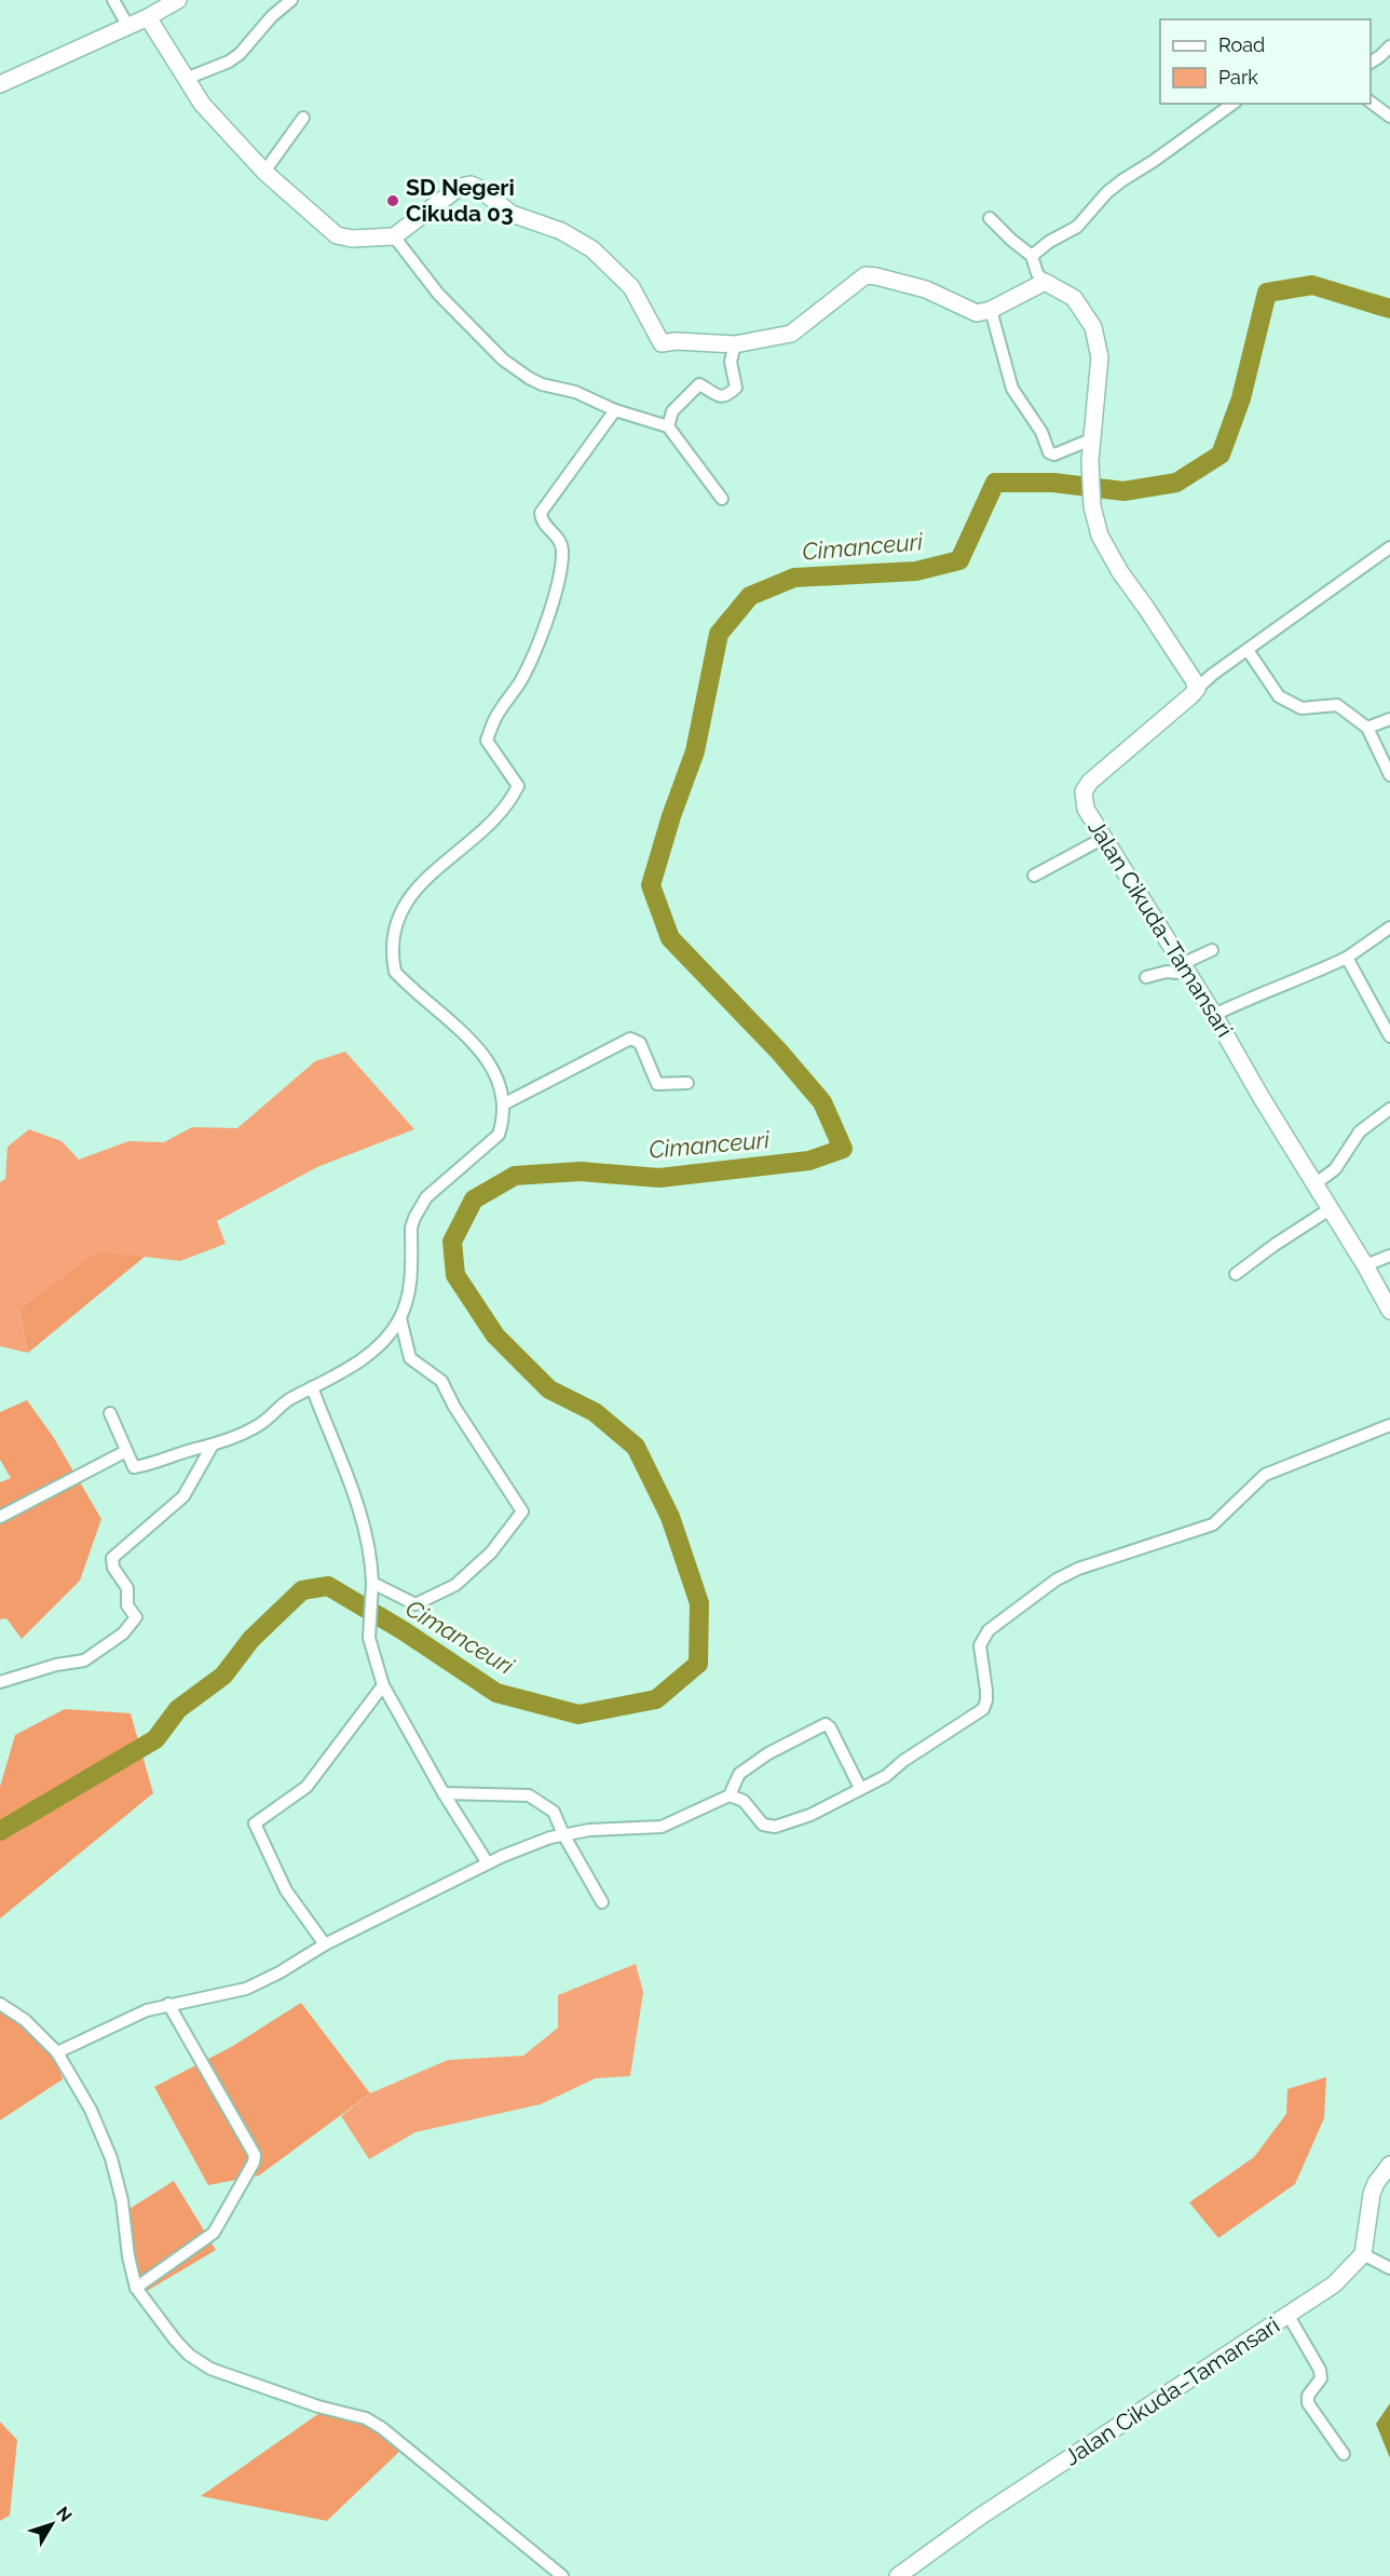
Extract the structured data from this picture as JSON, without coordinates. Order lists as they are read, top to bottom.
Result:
{
  "streets": {
    "street": ["Jalan Cikuda–Tamansari"]
  },
  "water": ["Cimanceuri"],
  "places": ["SD Negeri Cikuda 03"],
  "legend": ["Road", "Park"],
  "north": "top right"
}
